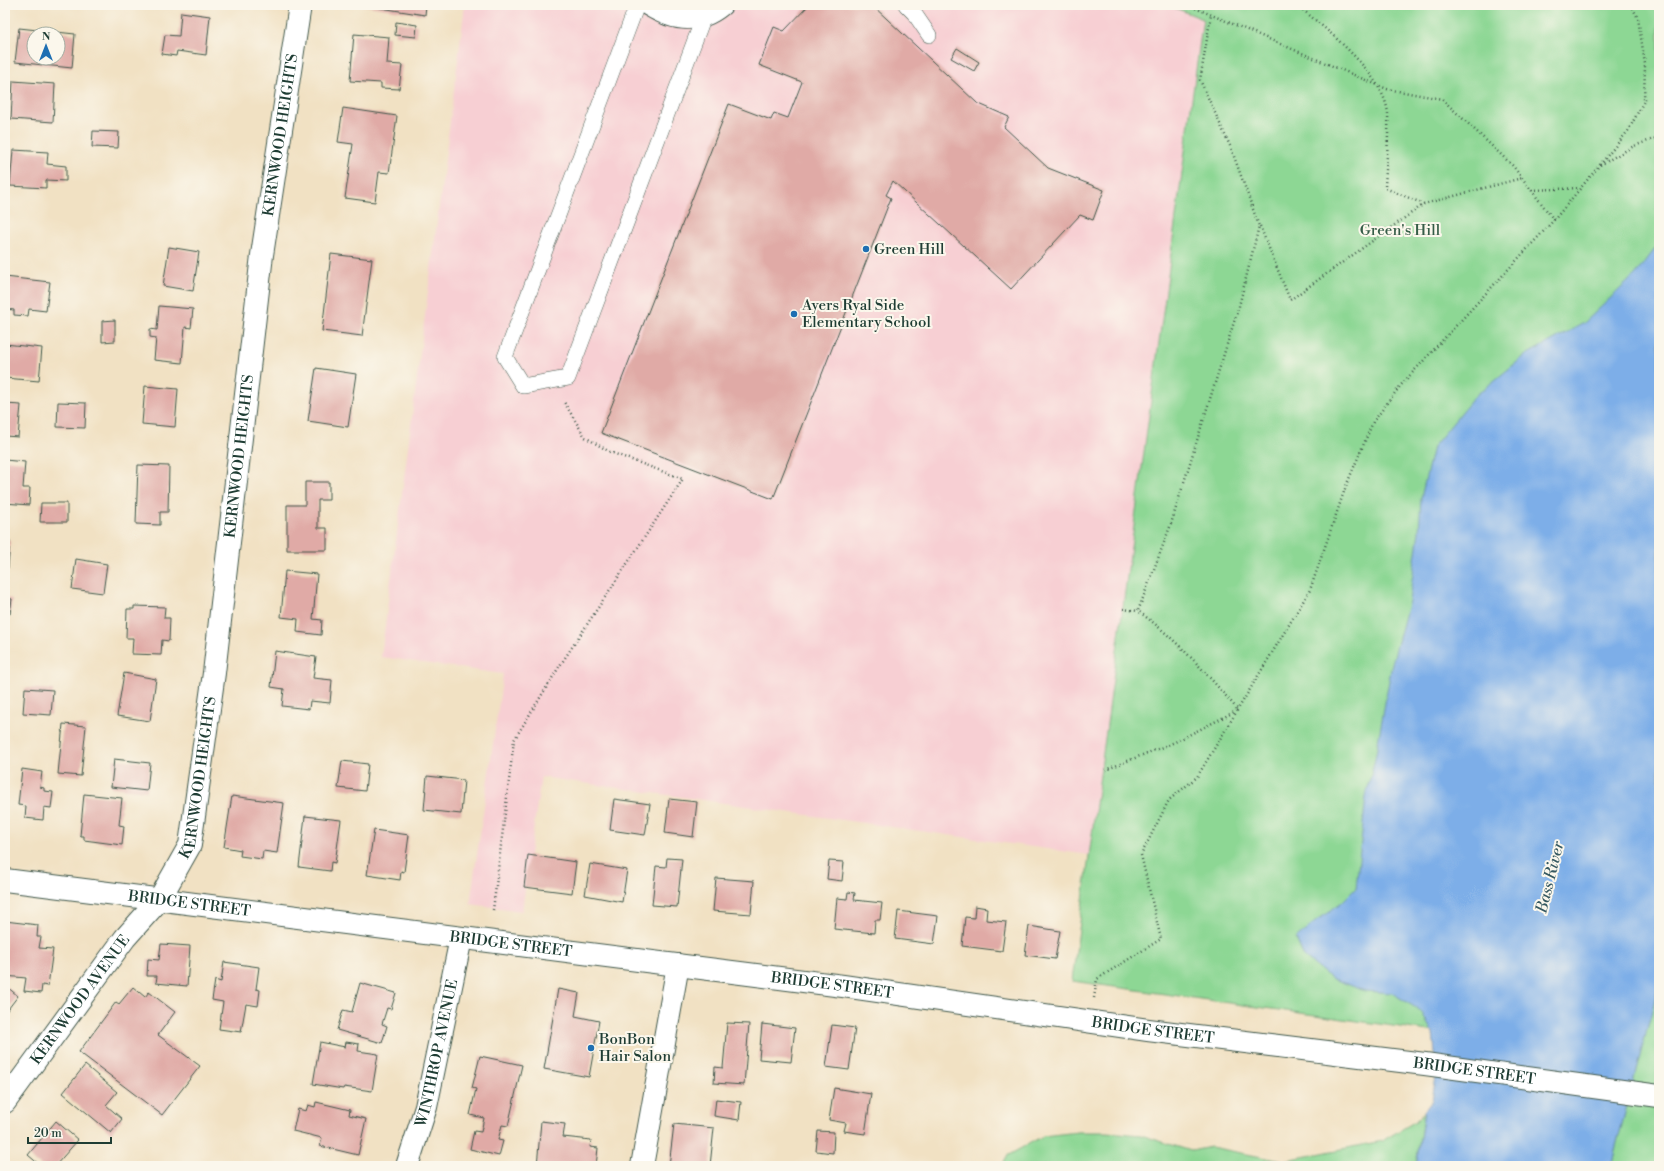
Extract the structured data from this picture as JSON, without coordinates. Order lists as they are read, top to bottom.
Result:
{
  "streets": {
    "main road": [
      "KERNWOOD HEIGHTS",
      "BRIDGE STREET",
      "KERNWOOD AVENUE",
      "WINTHROP AVENUE"
    ]
  },
  "crossings": [
    ["KERNWOOD HEIGHTS", "BRIDGE STREET"],
    ["KERNWOOD HEIGHTS", "KERNWOOD AVENUE"],
    ["BRIDGE STREET", "KERNWOOD AVENUE"],
    ["BRIDGE STREET", "WINTHROP AVENUE"]
  ],
  "water": ["Bass River"],
  "parks": ["Green's Hill"],
  "places": ["Green Hill", "Ayers Ryal Side Elementary School", "BonBon Hair Salon"],
  "scale_bar": "20 m",
  "north": "top"
}
